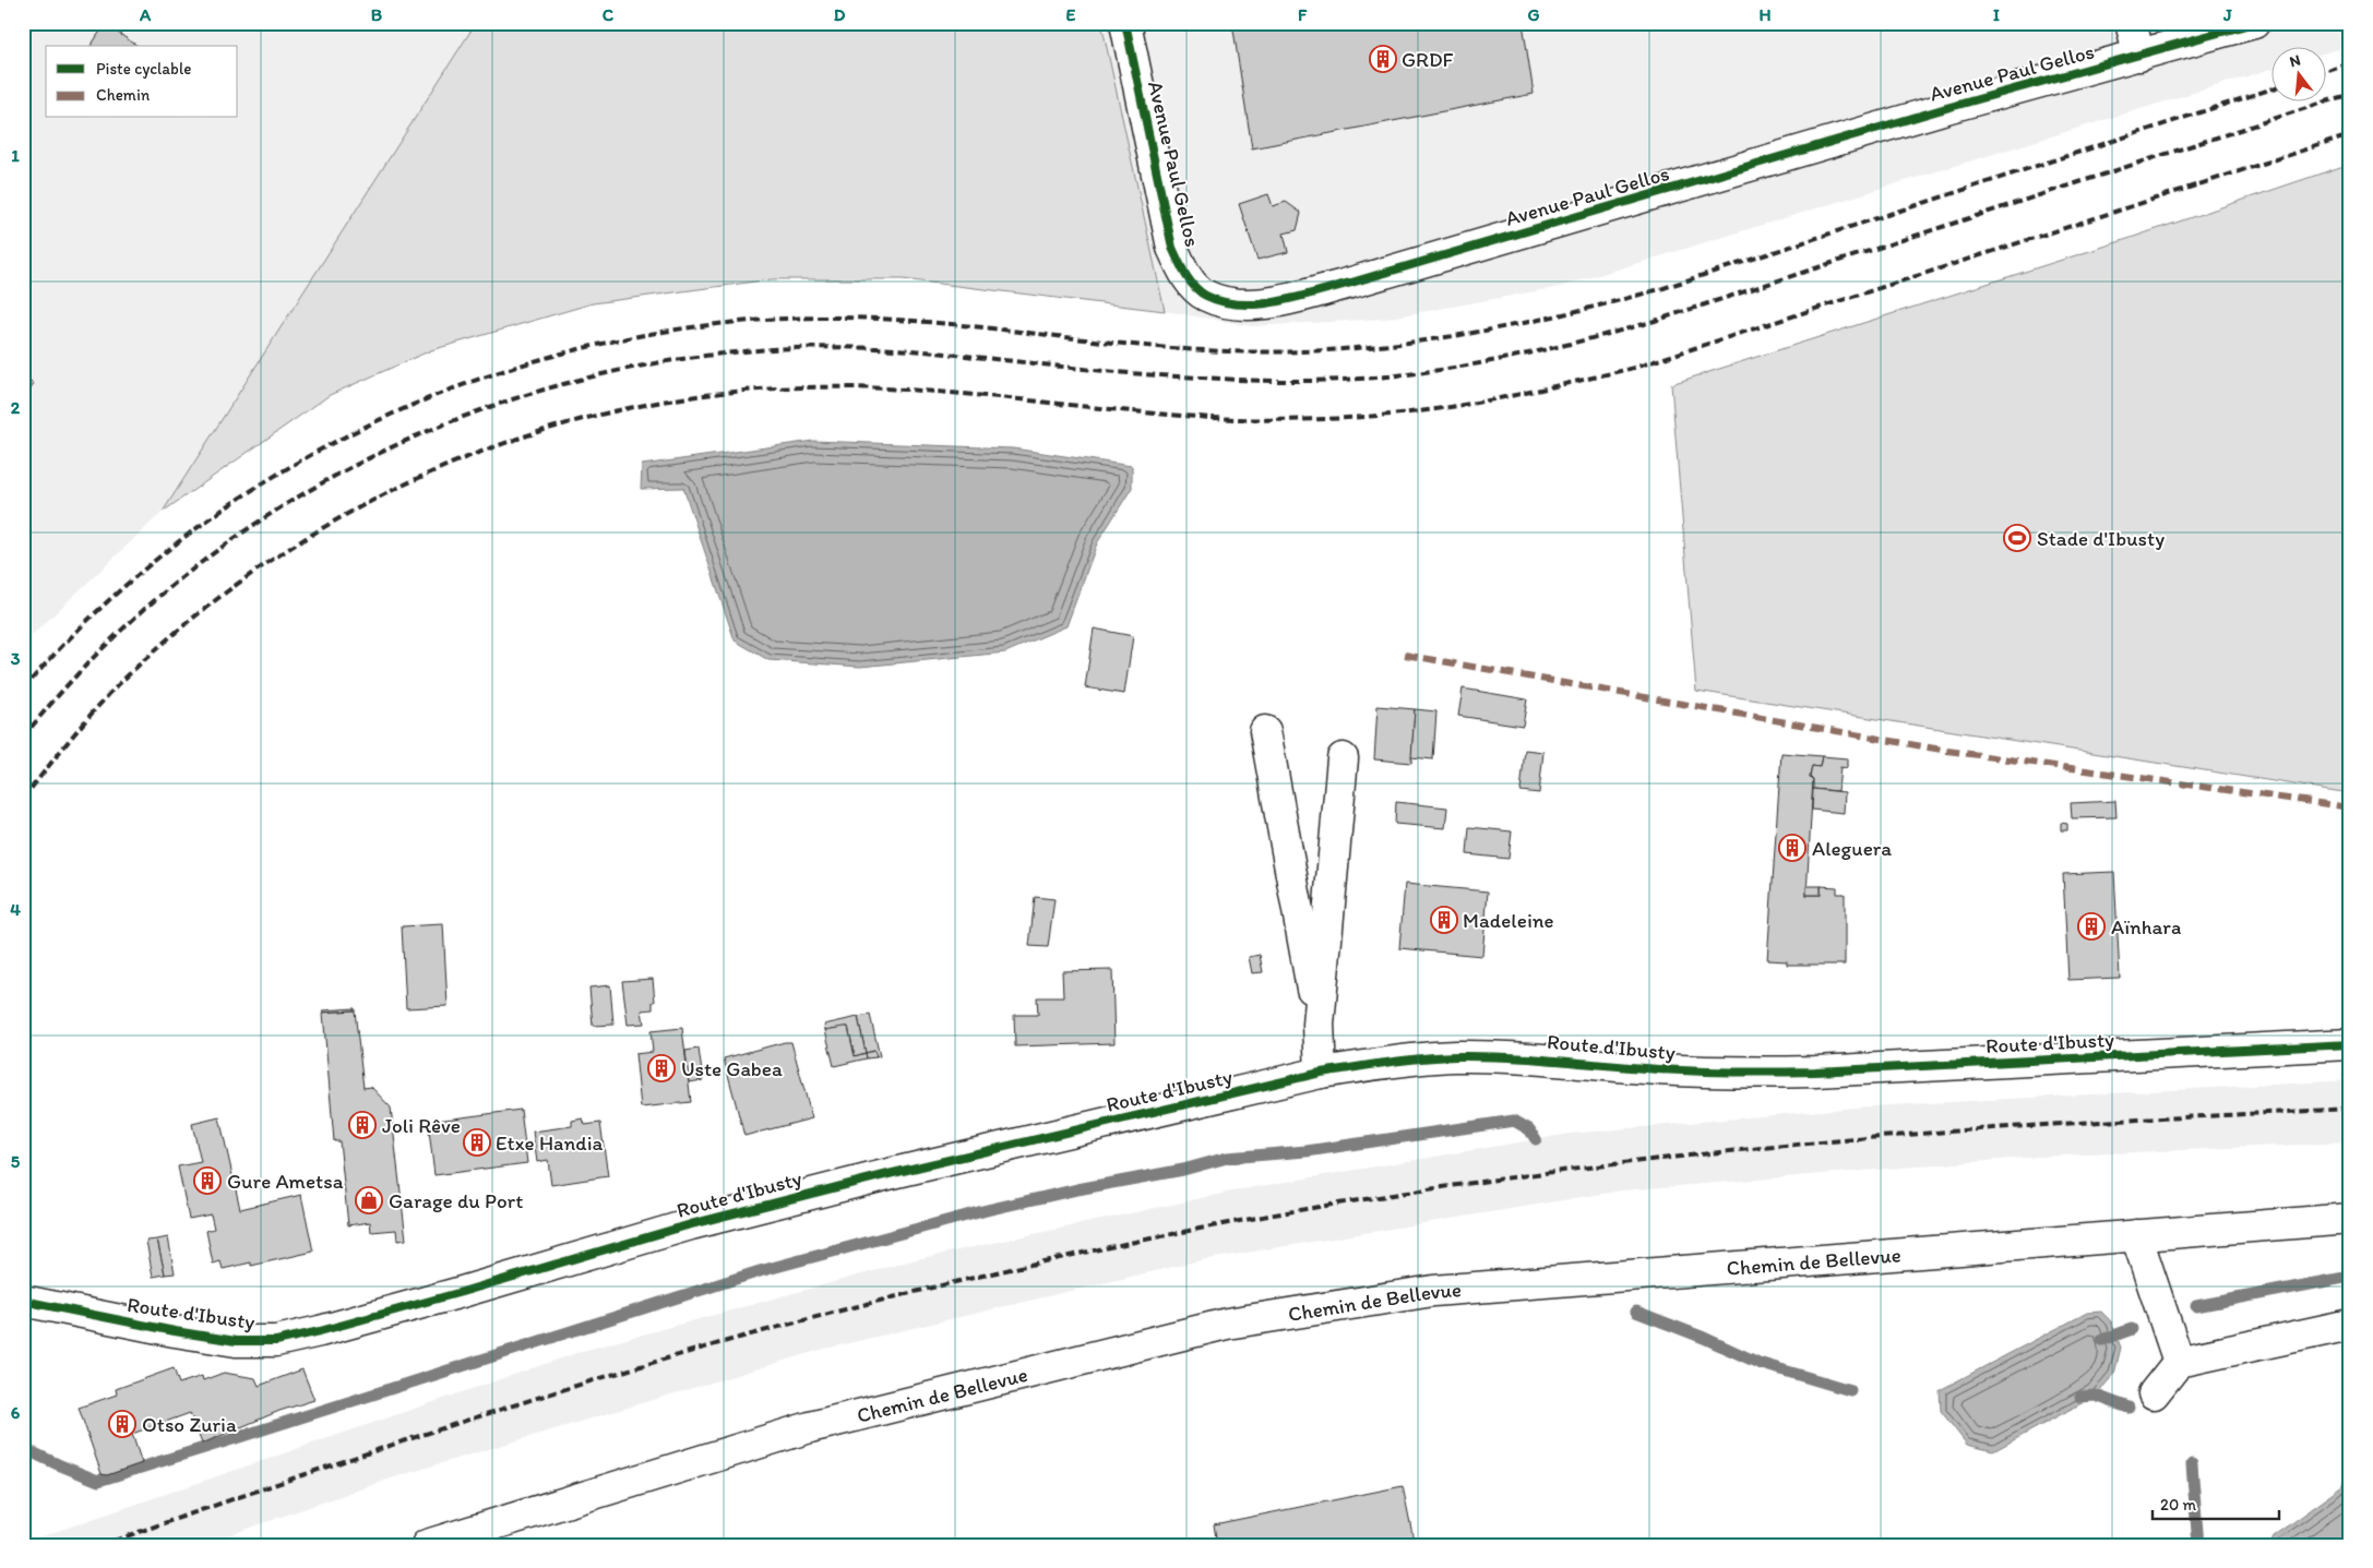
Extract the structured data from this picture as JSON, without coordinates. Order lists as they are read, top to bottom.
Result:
{
  "streets": {
    "street": ["Avenue Paul Gellos", "Route d'Ibusty", "Chemin de Bellevue"]
  },
  "places": {
    "building": [
      "GRDF",
      "Aleguera",
      "Madeleine",
      "Aïnhara",
      "Uste Gabea",
      "Joli Rêve",
      "Etxe Handia",
      "Gure Ametsa",
      "Otso Zuria"
    ],
    "sports": ["Stade d'Ibusty"],
    "shop": ["Garage du Port"]
  },
  "legend": ["Piste cyclable", "Chemin"],
  "scale_bar": "20 m",
  "north": "top",
  "grid": {
    "columns": [
      "A",
      "B",
      "C",
      "D",
      "E",
      "F",
      "G",
      "H",
      "I",
      "J"
    ],
    "rows": [
      "1",
      "2",
      "3",
      "4",
      "5",
      "6"
    ]
  }
}
